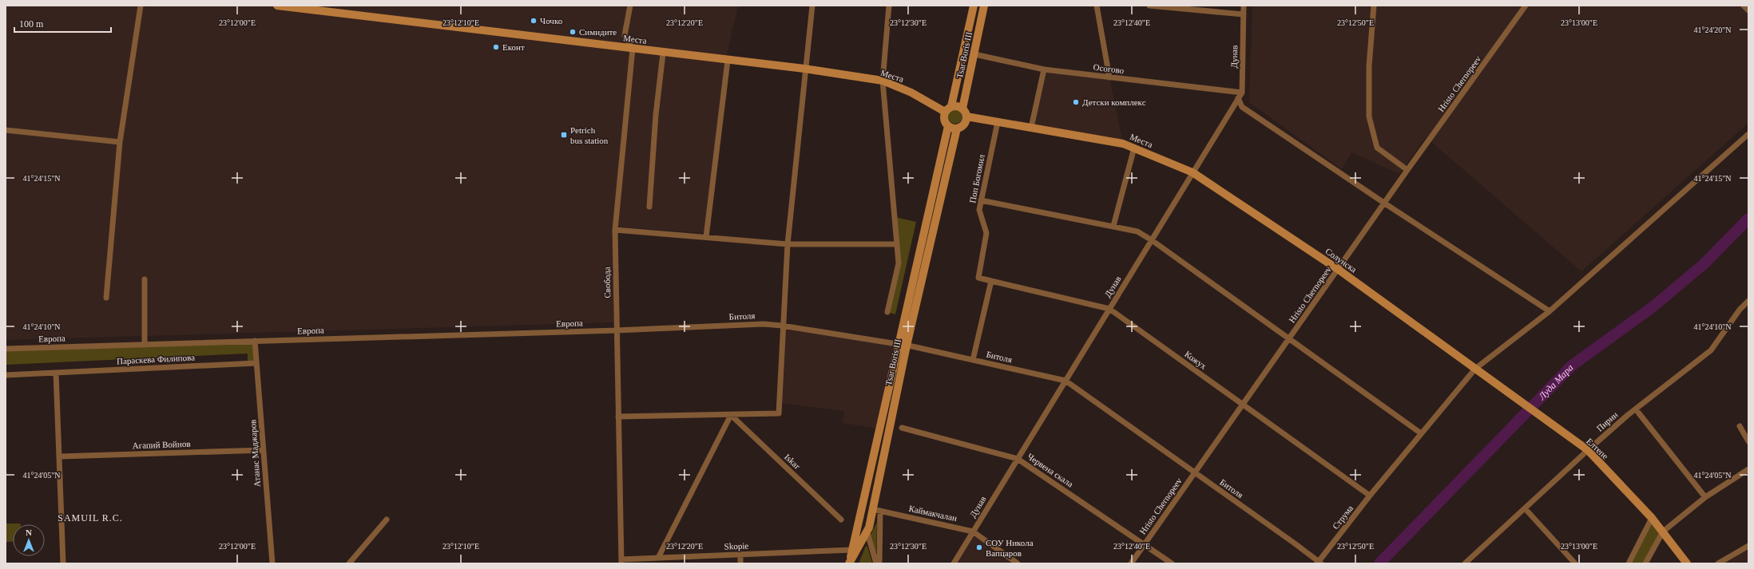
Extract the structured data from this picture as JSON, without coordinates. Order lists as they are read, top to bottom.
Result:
{
  "streets": {
    "main road": [
      "Места",
      "Tsar Boris III",
      "Солунска",
      "Елтепе"
    ],
    "street": [
      "Дунав",
      "Осогово",
      "Hristo Chernopeev",
      "Поп Богомил",
      "Свобода",
      "Битоля",
      "Европа",
      "Параскева Филипова",
      "Кожух",
      "Пирин",
      "Агапий Войнов",
      "Атанас Маджаров",
      "Iskar",
      "Червена скала",
      "Каймакчалан",
      "Струма",
      "Skopie"
    ]
  },
  "crossings": [
    ["Места", "Tsar Boris III"],
    ["Места", "Дунав"],
    ["Места", "Поп Богомил"],
    ["Места", "Солунска"],
    ["Места", "Свобода"],
    ["Tsar Boris III", "Осогово"],
    ["Tsar Boris III", "Битоля"],
    ["Tsar Boris III", "Каймакчалан"],
    ["Tsar Boris III", "Skopie"],
    ["Дунав", "Осогово"],
    ["Дунав", "Солунска"],
    ["Дунав", "Битоля"],
    ["Дунав", "Кожух"],
    ["Дунав", "Червена скала"],
    ["Дунав", "Каймакчалан"],
    ["Hristo Chernopeev", "Солунска"],
    ["Hristo Chernopeev", "Битоля"],
    ["Hristo Chernopeev", "Кожух"],
    ["Hristo Chernopeev", "Червена скала"],
    ["Поп Богомил", "Кожух"],
    ["Солунска", "Елтепе"],
    ["Солунска", "Струма"],
    ["Свобода", "Битоля"],
    ["Свобода", "Европа"],
    ["Свобода", "Skopie"],
    ["Битоля", "Европа"],
    ["Битоля", "Струма"],
    ["Европа", "Атанас Маджаров"],
    ["Параскева Филипова", "Атанас Маджаров"],
    ["Кожух", "Струма"],
    ["Пирин", "Елтепе"],
    ["Агапий Войнов", "Атанас Маджаров"],
    ["Елтепе", "Струма"]
  ],
  "districts": ["SAMUIL R.C."],
  "water": ["Луда Мара"],
  "places": {
    "other": [
      "Чочко",
      "Симидите",
      "Еконт",
      "Детски комплекс",
      "СОУ Никола Вапцаров"
    ],
    "transit": ["Petrich bus station"]
  },
  "scale_bar": "100 m",
  "north": "top",
  "coordinates": [
    "23°12'00\"E",
    "23°12'10\"E",
    "23°12'20\"E",
    "23°12'30\"E",
    "23°12'40\"E",
    "23°12'50\"E",
    "23°13'00\"E",
    "41°24'20\"N",
    "41°24'15\"N",
    "41°24'10\"N",
    "41°24'05\"N"
  ]
}
